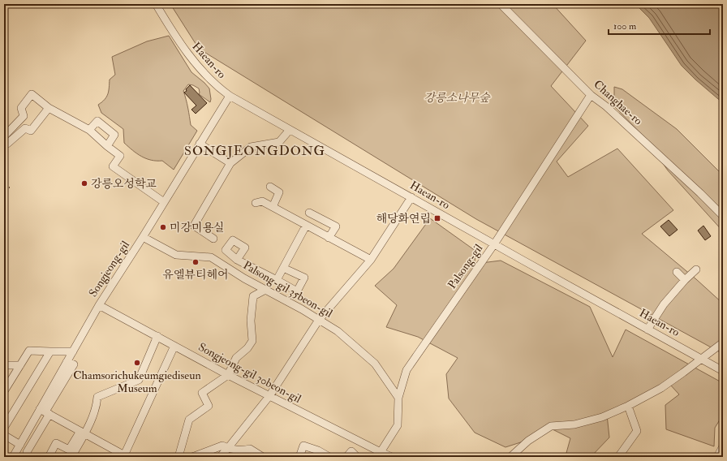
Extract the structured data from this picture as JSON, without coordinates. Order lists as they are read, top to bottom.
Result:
{
  "streets": {
    "street": [
      "Haean-ro",
      "Changhae-ro",
      "Palsong-gil",
      "Songjeong-gil",
      "Palsong-gil 35beon-gil",
      "Songjeong-gil 30beon-gil"
    ]
  },
  "crossings": [
    ["Haean-ro", "Palsong-gil"],
    ["Haean-ro", "Songjeong-gil"],
    ["Changhae-ro", "Palsong-gil"],
    ["Palsong-gil", "Palsong-gil 35beon-gil"],
    ["Palsong-gil", "Songjeong-gil 30beon-gil"],
    ["Songjeong-gil", "Palsong-gil 35beon-gil"],
    ["Songjeong-gil", "Songjeong-gil 30beon-gil"]
  ],
  "districts": ["SONGJEONGDONG"],
  "parks": ["강릉소나무숲"],
  "places": {
    "other": [
      "강릉오성학교",
      "미강미용실",
      "유엘뷰티헤어",
      "Chamsorichukeumgiediseun Museum"
    ],
    "transit": ["해당화연립"]
  },
  "scale_bar": "100 m"
}
